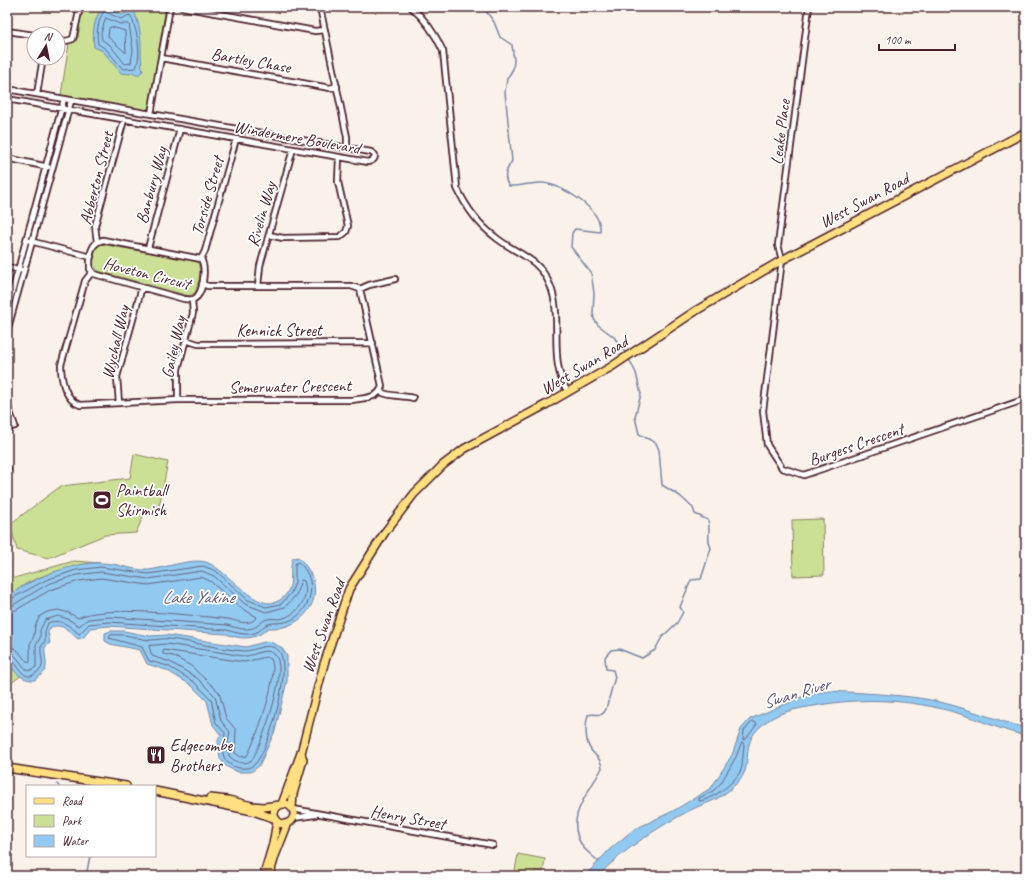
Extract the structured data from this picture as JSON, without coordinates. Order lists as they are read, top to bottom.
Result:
{
  "streets": {
    "main road": ["West Swan Road"],
    "street": [
      "Bartley Chase",
      "Leake Place",
      "Windermere Boulevard",
      "Abberton Street",
      "Banbury Way",
      "Torside Street",
      "Rivelin Way",
      "Hoveton Circuit",
      "Kennick Street",
      "Wychall Way",
      "Gailey Way",
      "Semerwater Crescent",
      "Burgess Crescent",
      "Henry Street"
    ]
  },
  "crossings": [
    ["Leake Place", "West Swan Road"],
    ["Leake Place", "Burgess Crescent"],
    ["Windermere Boulevard", "Abberton Street"],
    ["Windermere Boulevard", "Banbury Way"],
    ["Windermere Boulevard", "Torside Street"],
    ["Windermere Boulevard", "Rivelin Way"],
    ["Abberton Street", "Hoveton Circuit"],
    ["Banbury Way", "Hoveton Circuit"],
    ["Torside Street", "Hoveton Circuit"],
    ["West Swan Road", "Burgess Crescent"],
    ["West Swan Road", "Henry Street"],
    ["Hoveton Circuit", "Wychall Way"],
    ["Hoveton Circuit", "Gailey Way"],
    ["Hoveton Circuit", "Semerwater Crescent"],
    ["Kennick Street", "Gailey Way"],
    ["Wychall Way", "Semerwater Crescent"],
    ["Gailey Way", "Semerwater Crescent"]
  ],
  "water": ["Lake Yakine", "Swan River"],
  "places": {
    "sports": ["Paintball Skirmish"],
    "restaurant": ["Edgecombe Brothers"]
  },
  "legend": ["Road", "Park", "Water"],
  "scale_bar": "100 m",
  "north": "top"
}
